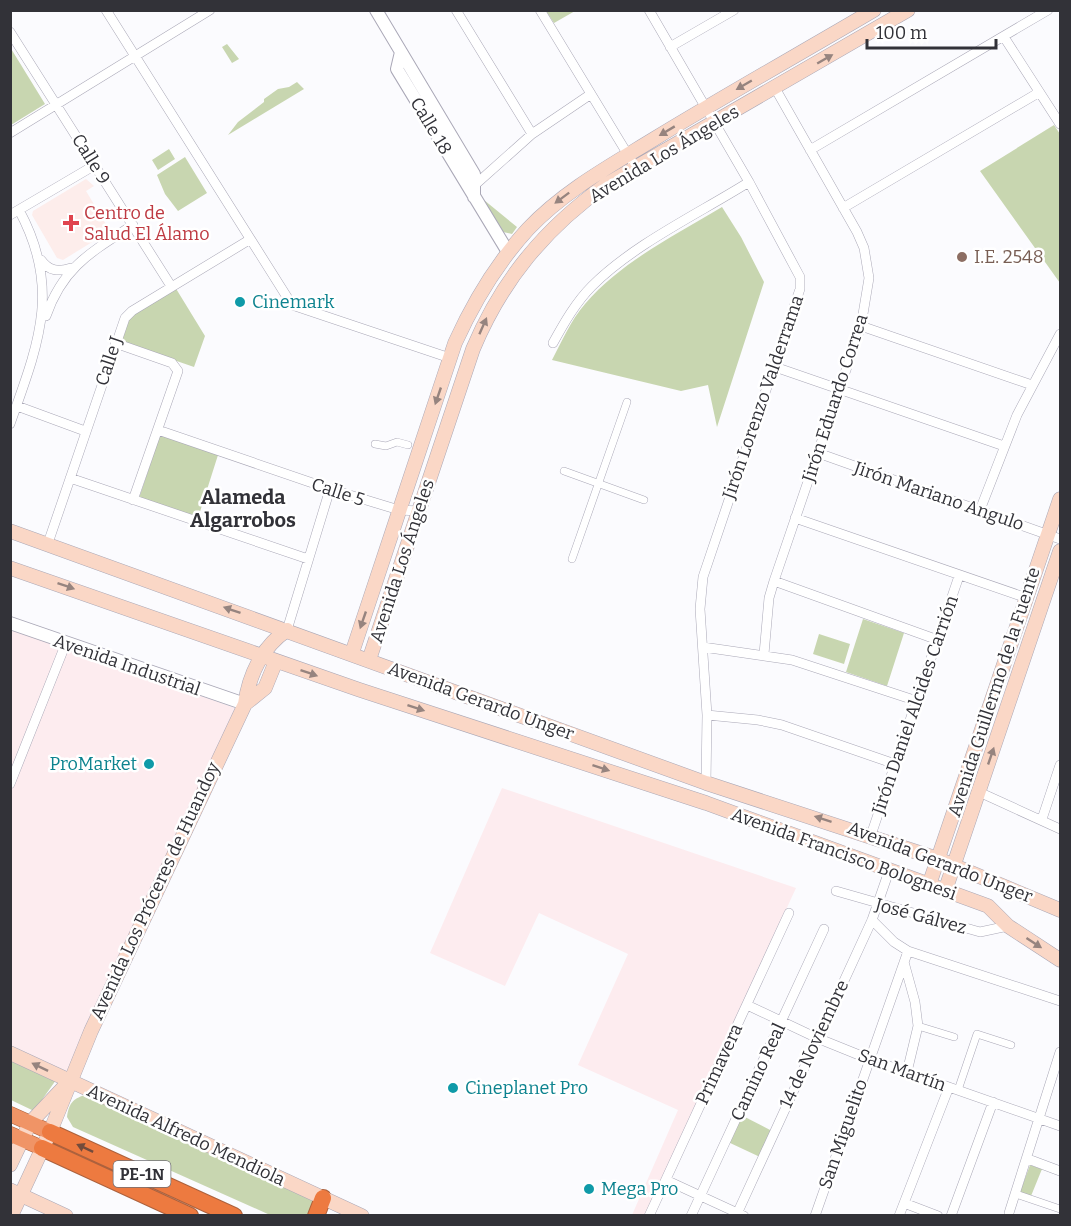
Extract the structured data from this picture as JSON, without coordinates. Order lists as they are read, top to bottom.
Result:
{
  "streets": {
    "highway": ["PE-1N"],
    "main road": [
      "Avenida Los Ángeles",
      "Avenida Guillermo de la Fuente",
      "Avenida Gerardo Unger",
      "Avenida Francisco Bolognesi",
      "Avenida Los Próceres de Huandoy",
      "José Gálvez",
      "Avenida Alfredo Mendiola"
    ],
    "street": [
      "Calle 18",
      "Calle 9",
      "Calle J",
      "Jirón Lorenzo Valderrama",
      "Jirón Eduardo Correa",
      "Calle 5",
      "Jirón Mariano Angulo",
      "Avenida Industrial",
      "Jirón Daniel Alcides Carrión",
      "14 de Noviembre",
      "Primavera",
      "San Martín",
      "Camino Real",
      "San Miguelito"
    ]
  },
  "crossings": [
    ["Calle 18", "Avenida Los Ángeles"],
    ["Avenida Los Ángeles", "Jirón Lorenzo Valderrama"],
    ["Avenida Los Ángeles", "Jirón Eduardo Correa"],
    ["Avenida Los Ángeles", "Calle 5"],
    ["Avenida Los Ángeles", "Avenida Gerardo Unger"],
    ["Calle 9", "Calle J"],
    ["Calle J", "Avenida Gerardo Unger"],
    ["Jirón Lorenzo Valderrama", "Avenida Gerardo Unger"],
    ["Jirón Eduardo Correa", "Jirón Mariano Angulo"],
    ["Jirón Mariano Angulo", "Avenida Guillermo de la Fuente"],
    ["Avenida Industrial", "Avenida Los Próceres de Huandoy"],
    ["Avenida Guillermo de la Fuente", "Avenida Gerardo Unger"],
    ["Avenida Guillermo de la Fuente", "Avenida Francisco Bolognesi"],
    ["Avenida Gerardo Unger", "Jirón Daniel Alcides Carrión"],
    ["Avenida Gerardo Unger", "Avenida Francisco Bolognesi"],
    ["Avenida Gerardo Unger", "Avenida Los Próceres de Huandoy"],
    ["Avenida Francisco Bolognesi", "José Gálvez"],
    ["Avenida Francisco Bolognesi", "14 de Noviembre"],
    ["Avenida Los Próceres de Huandoy", "Avenida Alfredo Mendiola"],
    ["Avenida Los Próceres de Huandoy", "PE-1N"],
    ["José Gálvez", "14 de Noviembre"],
    ["14 de Noviembre", "San Martín"],
    ["Primavera", "San Martín"],
    ["San Martín", "Camino Real"],
    ["San Martín", "San Miguelito"]
  ],
  "districts": ["Alameda Algarrobos"],
  "places": {
    "health": ["Centro de Salud El Álamo"],
    "other": [
      "I.E. 2548",
      "Cinemark",
      "ProMarket",
      "Cineplanet Pro",
      "Mega Pro"
    ]
  },
  "scale_bar": "100 m"
}
